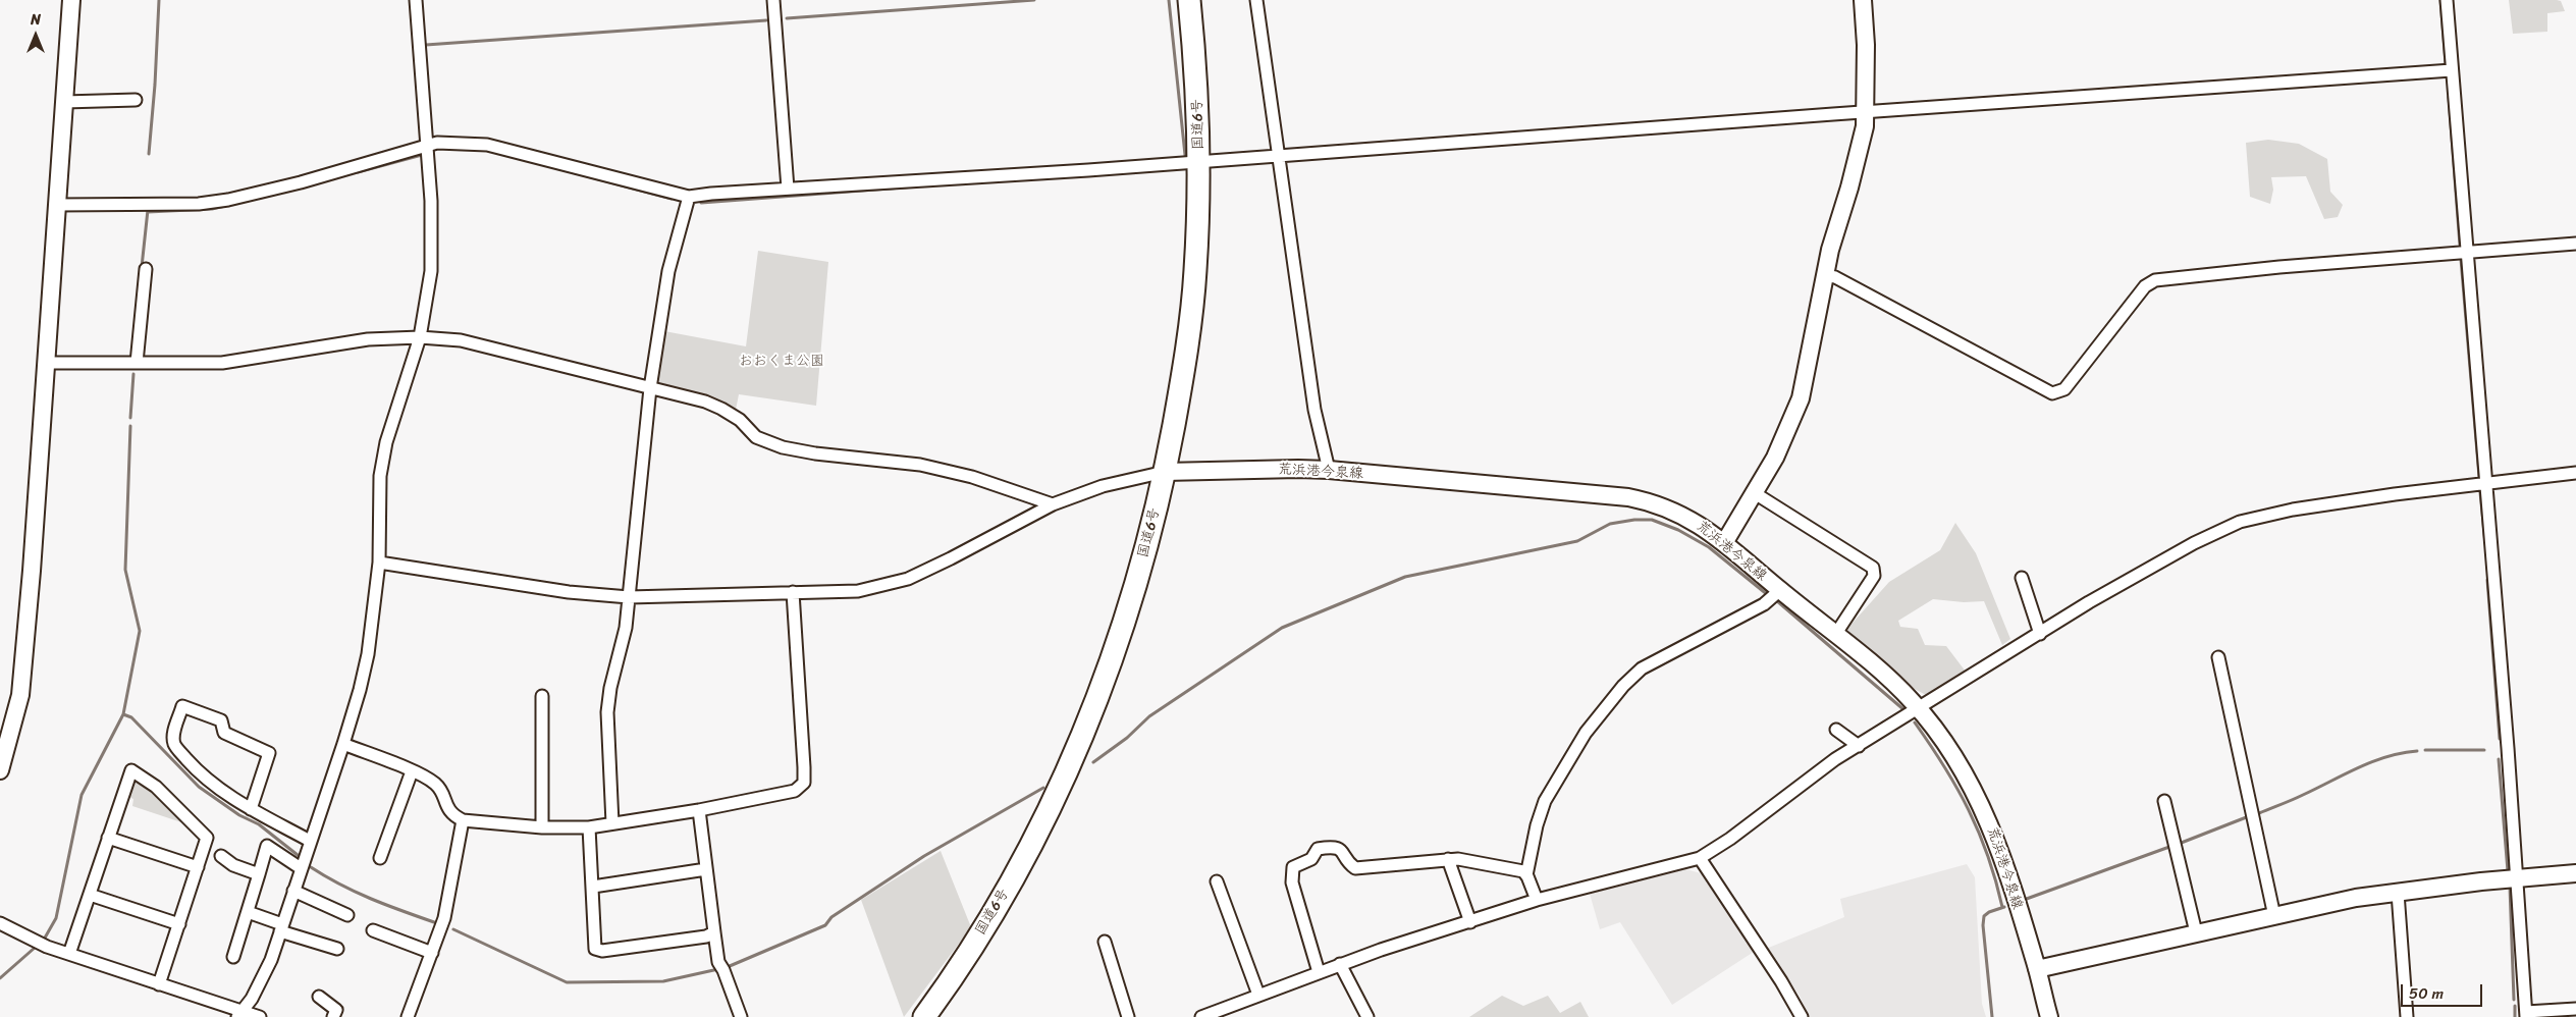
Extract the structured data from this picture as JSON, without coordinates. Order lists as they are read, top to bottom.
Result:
{
  "streets": {
    "highway": ["国道6号"],
    "street": ["荒浜港今泉線"]
  },
  "crossings": [
    ["国道6号", "荒浜港今泉線"]
  ],
  "parks": ["おおくま公園"],
  "scale_bar": "50 m",
  "north": "top"
}
